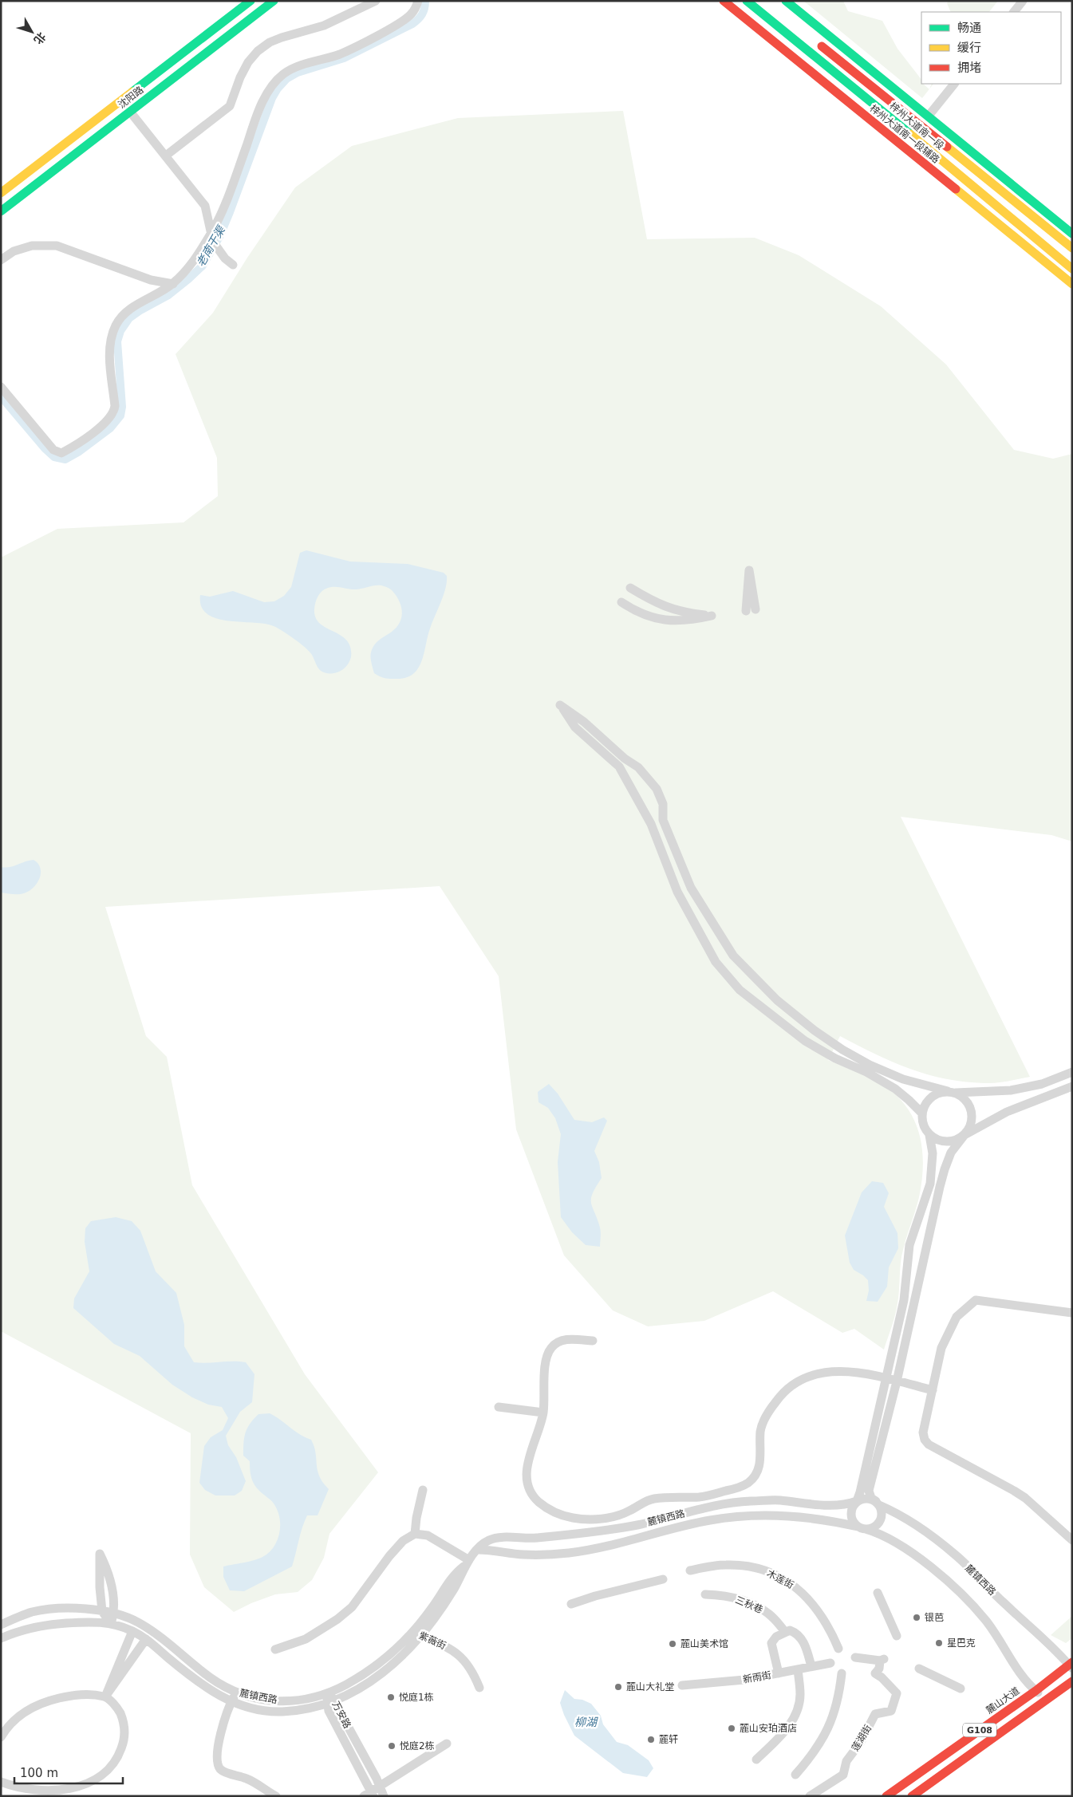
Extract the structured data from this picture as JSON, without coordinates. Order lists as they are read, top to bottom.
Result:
{
  "streets": {
    "main road": [
      "沈阳路",
      "梓州大道南一段",
      "梓州大道南一段辅路",
      "麓山大道",
      "G108"
    ],
    "street": [
      "麓镇西路",
      "木莲街",
      "三秋巷",
      "紫薇街",
      "新雨街",
      "万安路",
      "莲湖街"
    ]
  },
  "crossings": [
    ["麓镇西路", "紫薇街"],
    ["麓镇西路", "麓山大道"],
    ["麓镇西路", "万安路"],
    ["三秋巷", "新雨街"]
  ],
  "water": ["老南干渠", "柳湖"],
  "places": [
    "银芭",
    "星巴克",
    "麓山美术馆",
    "麓山大礼堂",
    "悦庭1栋",
    "麓山安珀酒店",
    "麓轩",
    "悦庭2栋"
  ],
  "legend": ["畅通", "缓行", "拥堵"],
  "scale_bar": "100 m",
  "north": "bottom right"
}
